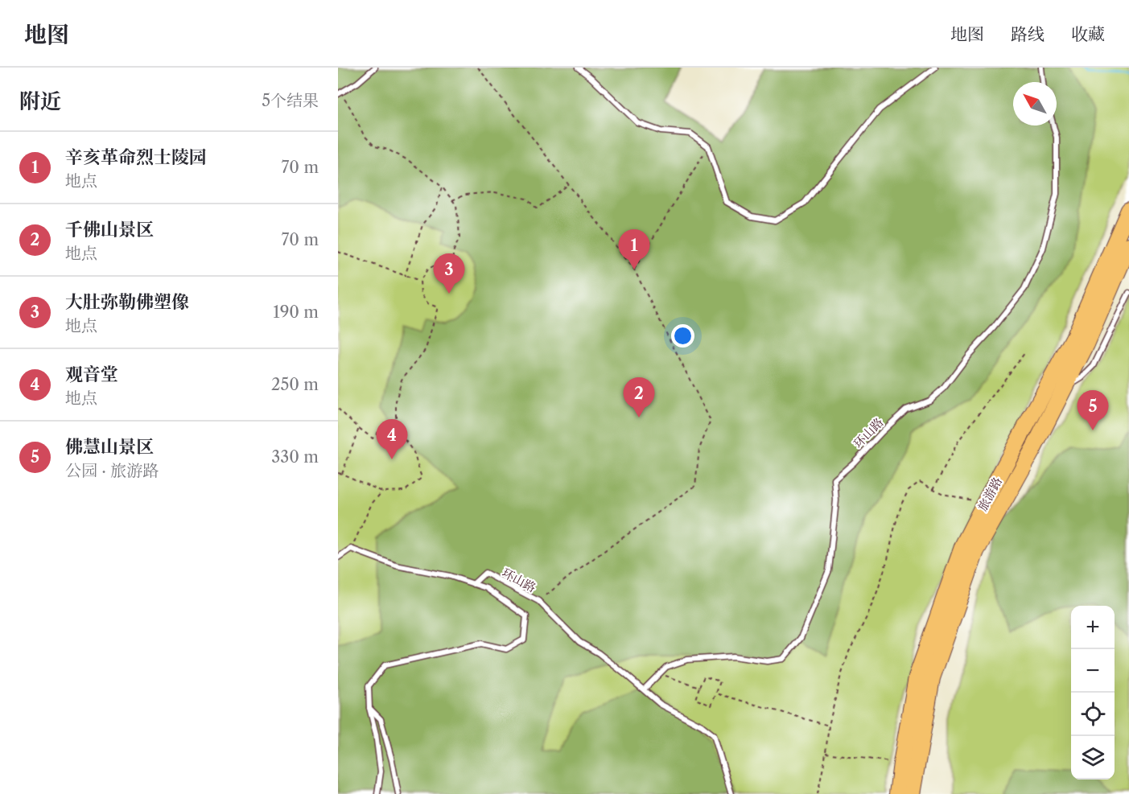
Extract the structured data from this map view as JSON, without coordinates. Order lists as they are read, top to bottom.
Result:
{
  "streets": {
    "main road": ["旅游路"],
    "lane": ["环山路"]
  },
  "north": "top left",
  "page": {
    "header": "地图",
    "nav": ["地图", "路线", "收藏"],
    "heading": ["附近", "5个结果"],
    "list": [
      {
        "mark": "1",
        "name": "辛亥革命烈士陵园",
        "note": "地点",
        "value": "70 m"
      },
      {
        "mark": "2",
        "name": "千佛山景区",
        "note": "地点",
        "value": "70 m"
      },
      {
        "mark": "3",
        "name": "大肚弥勒佛塑像",
        "note": "地点",
        "value": "190 m"
      },
      {
        "mark": "4",
        "name": "观音堂",
        "note": "地点",
        "value": "250 m"
      },
      {
        "mark": "5",
        "name": "佛慧山景区",
        "note": "公园 · 旅游路",
        "value": "330 m"
      }
    ],
    "pins": [
      "1",
      "3",
      "2",
      "5",
      "4"
    ],
    "map_buttons": ["+", "−"]
  }
}
